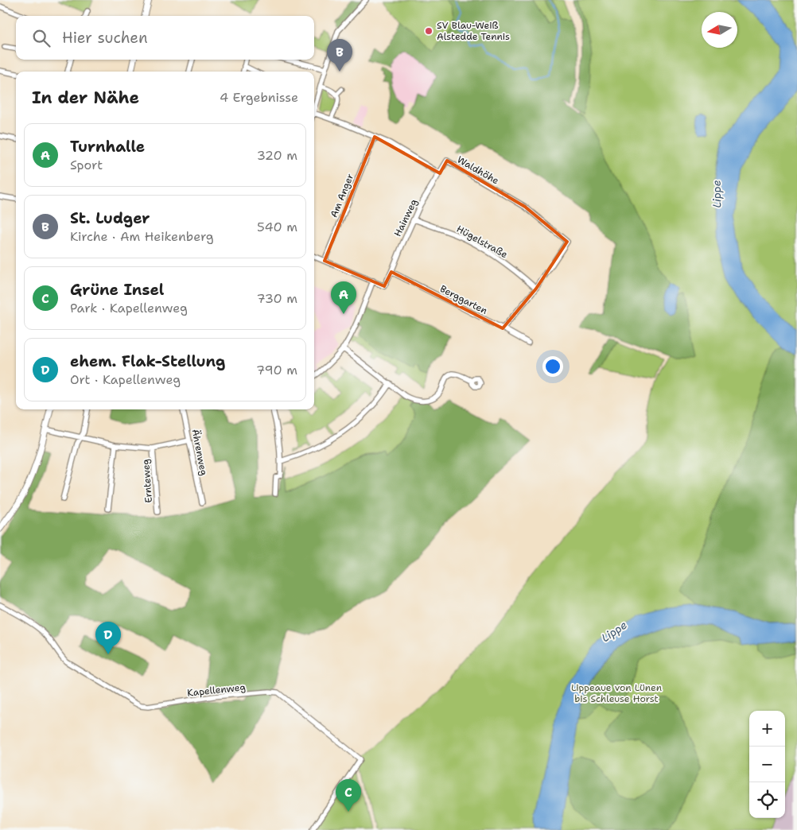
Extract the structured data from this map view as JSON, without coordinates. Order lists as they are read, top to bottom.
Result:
{
  "streets": {
    "street": [
      "Waldhöhe",
      "Am Anger",
      "Hainweg",
      "Hügelstraße",
      "Berggarten",
      "Ährenweg",
      "Ernteweg",
      "Kapellenweg"
    ]
  },
  "crossings": [
    ["Waldhöhe", "Hainweg"],
    ["Waldhöhe", "Hügelstraße"],
    ["Hainweg", "Hügelstraße"],
    ["Hainweg", "Berggarten"],
    ["Ährenweg", "Ernteweg"]
  ],
  "water": ["Lippe"],
  "parks": ["Lippeaue von Lünen bis Schleuse Horst"],
  "places": ["SV Blau-Weiß Alstedde Tennis"],
  "north": "left",
  "page": {
    "search": "Hier suchen",
    "pins": [
      "B",
      "A",
      "D",
      "C"
    ],
    "heading": ["In der Nähe", "4 Ergebnisse"],
    "list": [
      {
        "mark": "A",
        "name": "Turnhalle",
        "note": "Sport",
        "value": "320 m"
      },
      {
        "mark": "B",
        "name": "St. Ludger",
        "note": "Kirche · Am Heikenberg",
        "value": "540 m"
      },
      {
        "mark": "C",
        "name": "Grüne Insel",
        "note": "Park · Kapellenweg",
        "value": "730 m"
      },
      {
        "mark": "D",
        "name": "ehem. Flak-Stellung",
        "note": "Ort · Kapellenweg",
        "value": "790 m"
      }
    ],
    "map_buttons": ["+", "−"]
  }
}
